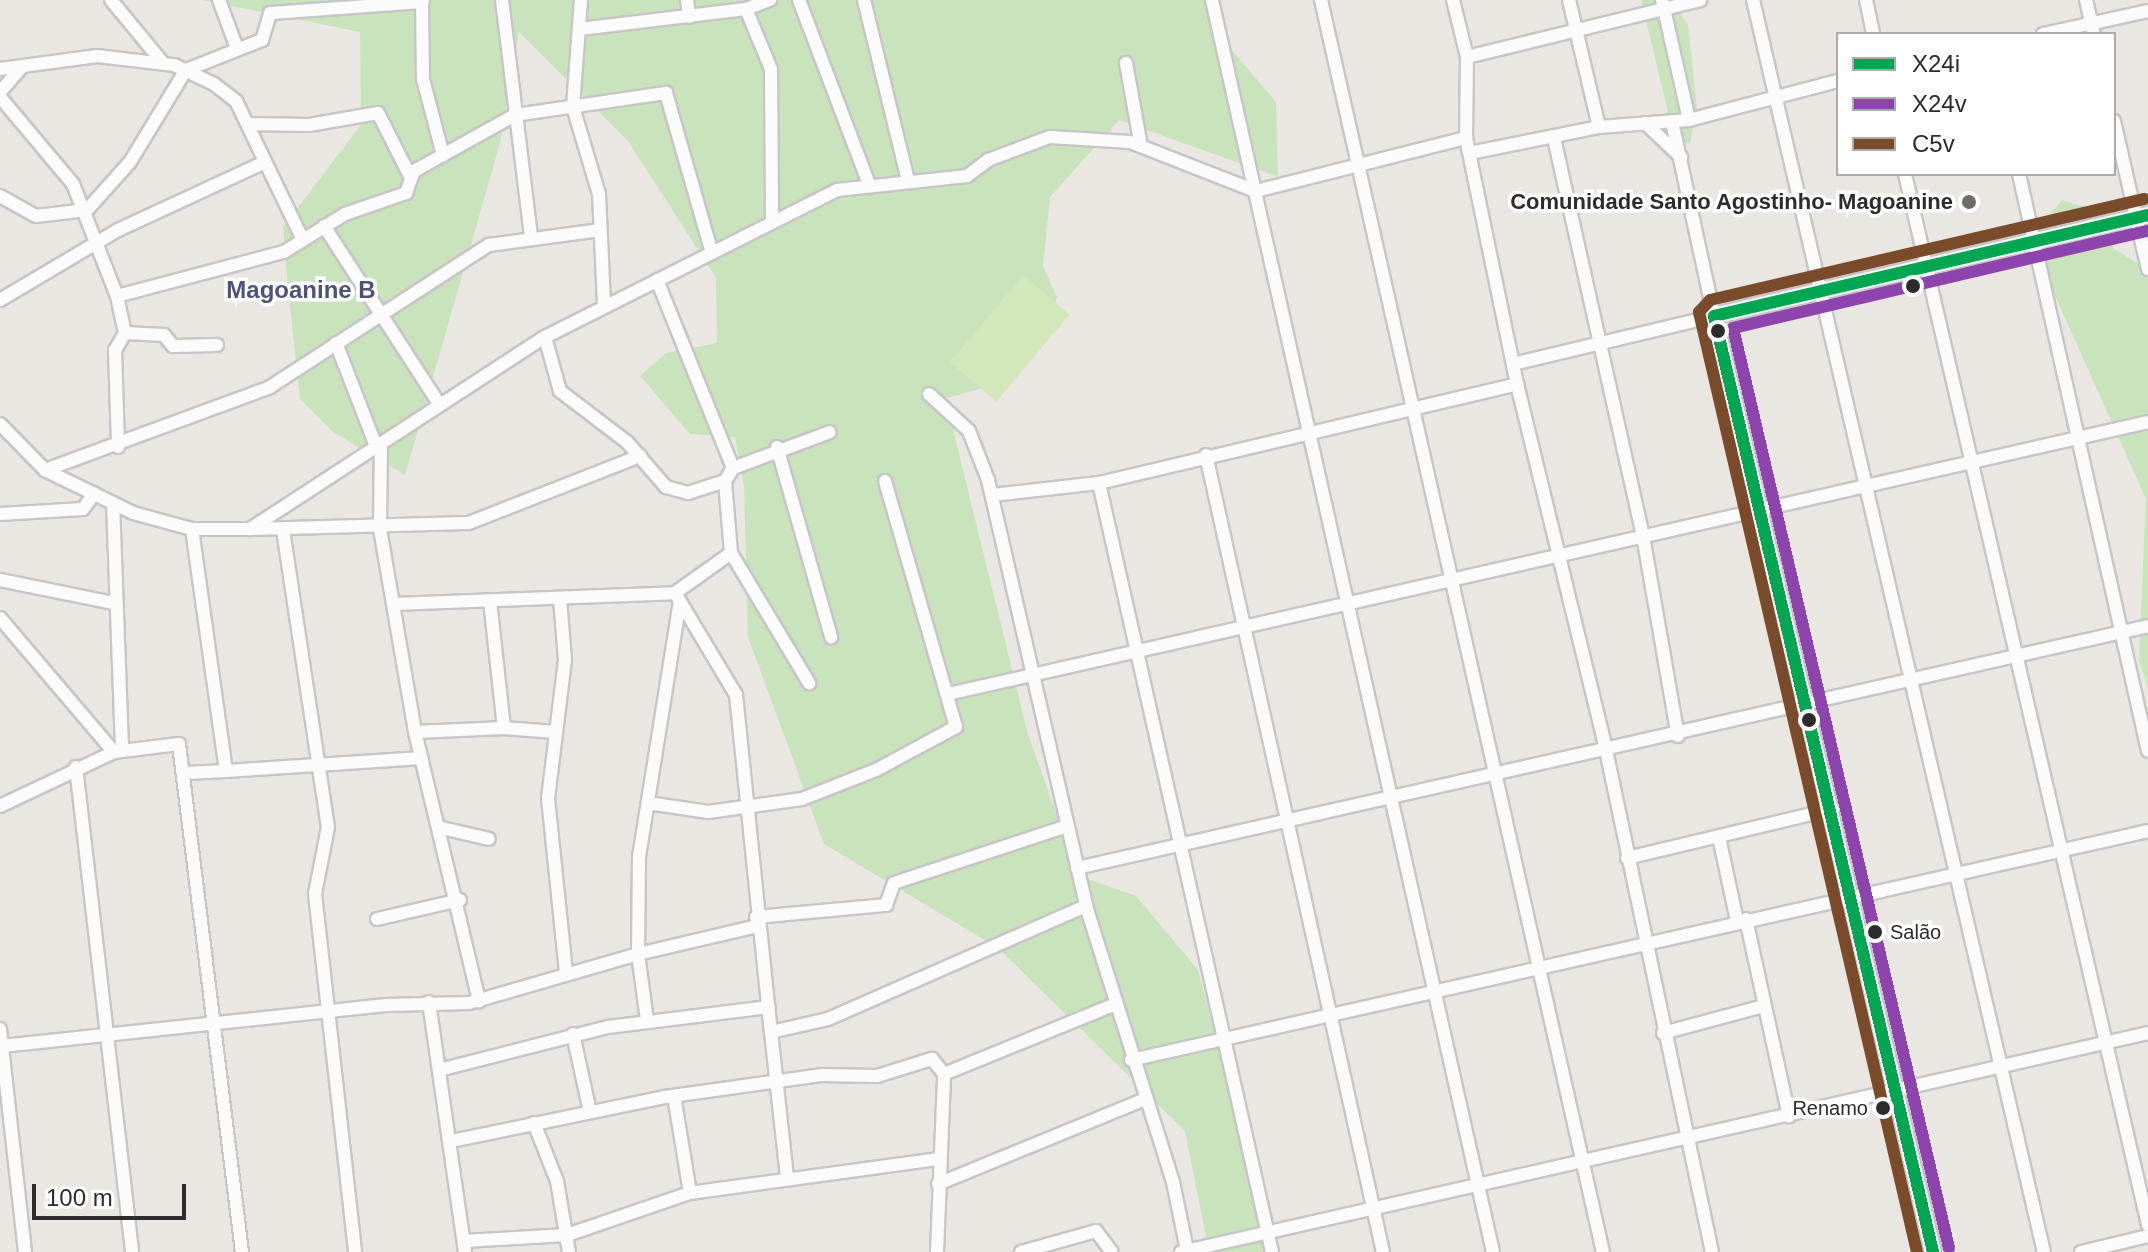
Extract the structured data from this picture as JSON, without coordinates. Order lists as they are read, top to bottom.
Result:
{
  "districts": ["Magoanine B"],
  "places": ["Comunidade Santo Agostinho- Magoanine", "Salão", "Renamo"],
  "lines": ["transit line C5v", "transit line X24i", "transit line X24v"],
  "legend": ["X24i", "X24v", "C5v"],
  "scale_bar": "100 m"
}
